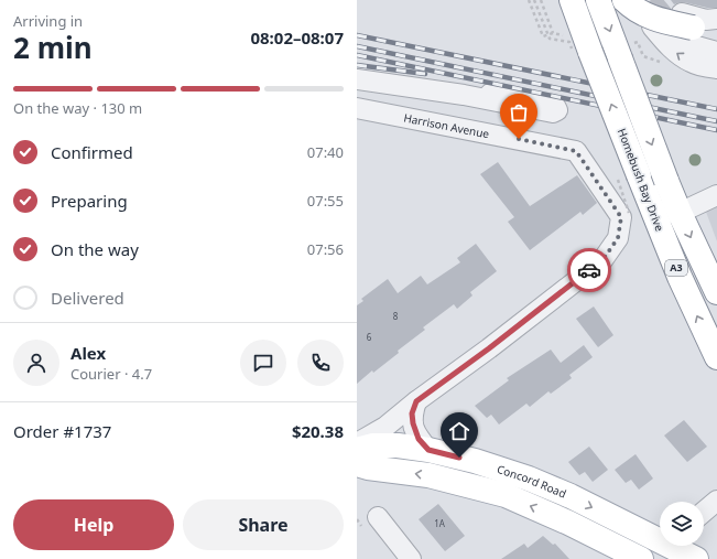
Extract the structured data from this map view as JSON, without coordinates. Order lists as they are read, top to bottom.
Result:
{
  "streets": {
    "main road": ["Homebush Bay Drive", "A3", "Concord Road"],
    "street": ["Harrison Avenue"]
  },
  "house_numbers": ["8", "6", "1A"],
  "page": {
    "heading": ["2 min", "Arriving in", "08:02–08:07"],
    "panel": [
      "Alex",
      "Courier · 4.7",
      "Order #1737",
      "$20.38"
    ],
    "bar": "On the way · 130 m",
    "list": [
      ["Confirmed", "07:40"],
      ["Preparing", "07:55"],
      ["On the way", "07:56"],
      "Delivered"
    ],
    "buttons": ["Help", "Share"]
  }
}
